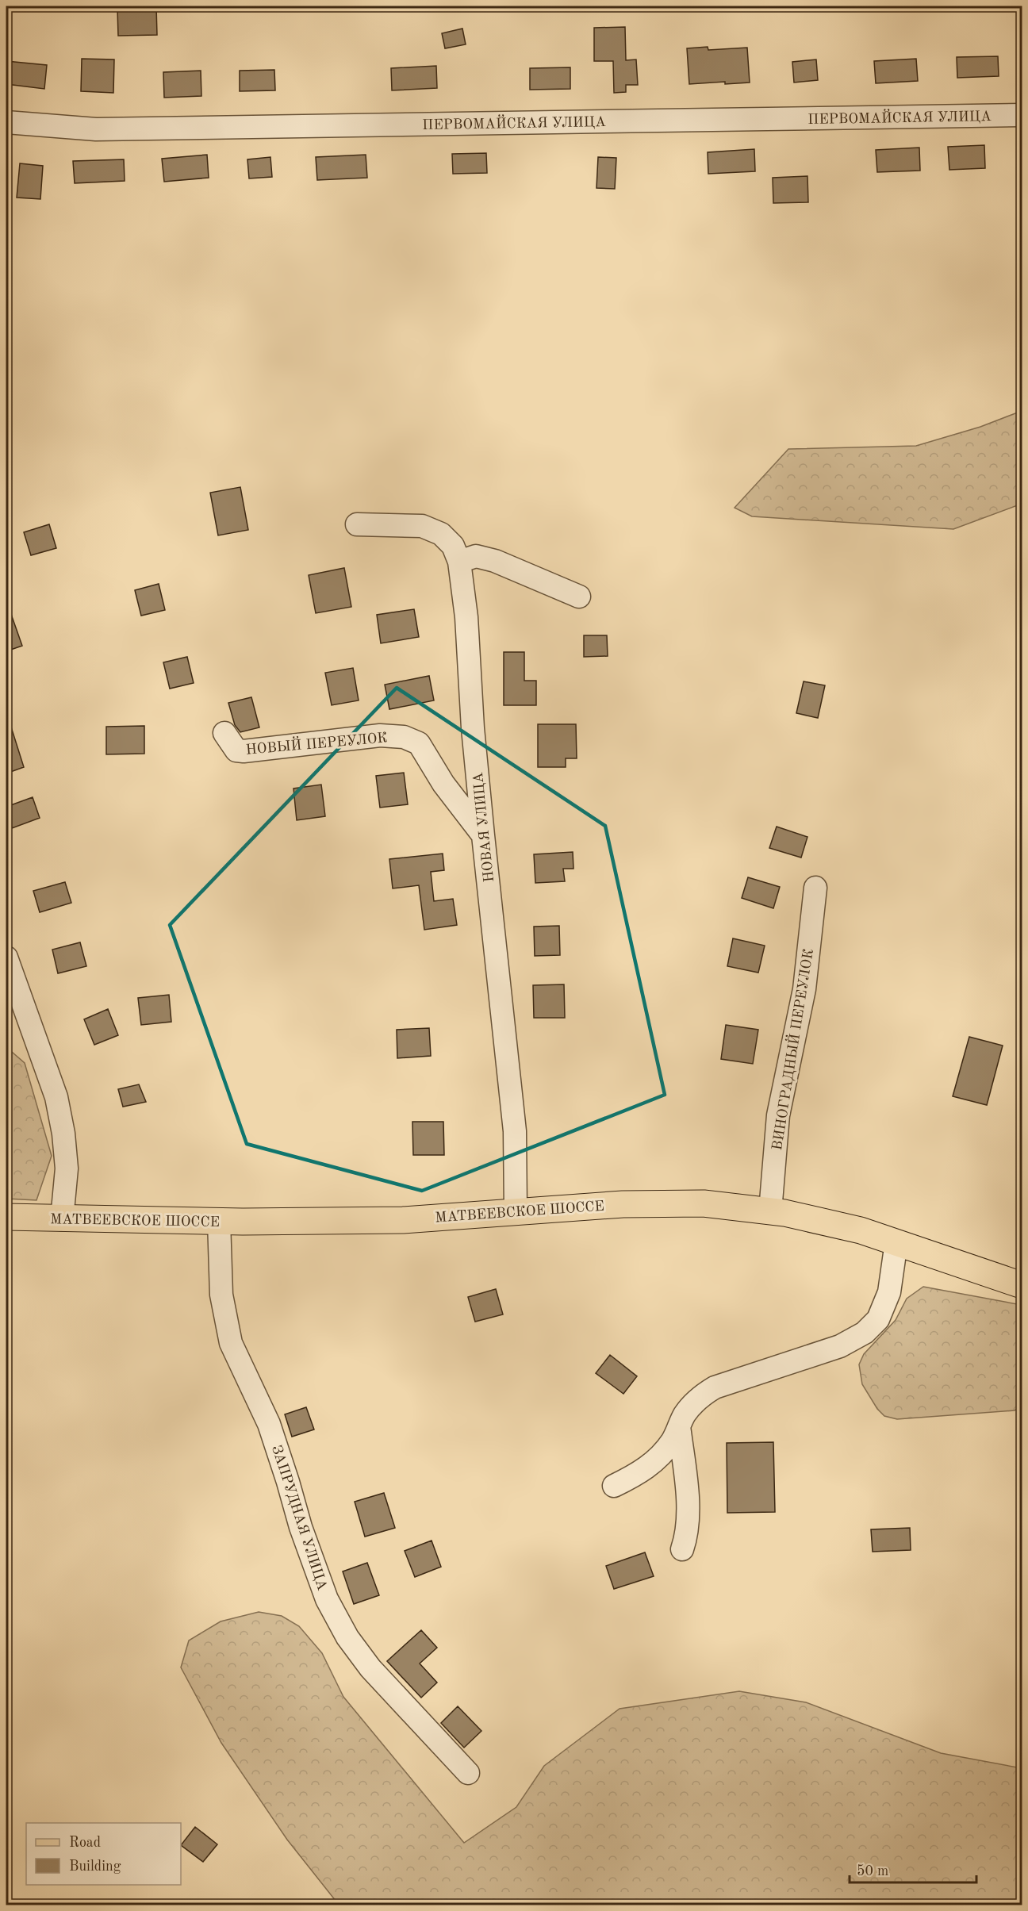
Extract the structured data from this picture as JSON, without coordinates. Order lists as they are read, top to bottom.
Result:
{
  "streets": {
    "main road": ["МАТВЕЕВСКОЕ ШОССЕ"],
    "street": [
      "ПЕРВОМАЙСКАЯ УЛИЦА",
      "НОВЫЙ ПЕРЕУЛОК",
      "НОВАЯ УЛИЦА",
      "ВИНОГРАДНЫЙ ПЕРЕУЛОК",
      "ЗАПРУДНАЯ УЛИЦА"
    ]
  },
  "crossings": [
    ["НОВЫЙ ПЕРЕУЛОК", "НОВАЯ УЛИЦА"],
    ["НОВАЯ УЛИЦА", "МАТВЕЕВСКОЕ ШОССЕ"],
    ["ВИНОГРАДНЫЙ ПЕРЕУЛОК", "МАТВЕЕВСКОЕ ШОССЕ"],
    ["МАТВЕЕВСКОЕ ШОССЕ", "ЗАПРУДНАЯ УЛИЦА"]
  ],
  "legend": ["Road", "Building"],
  "scale_bar": "50 m"
}
